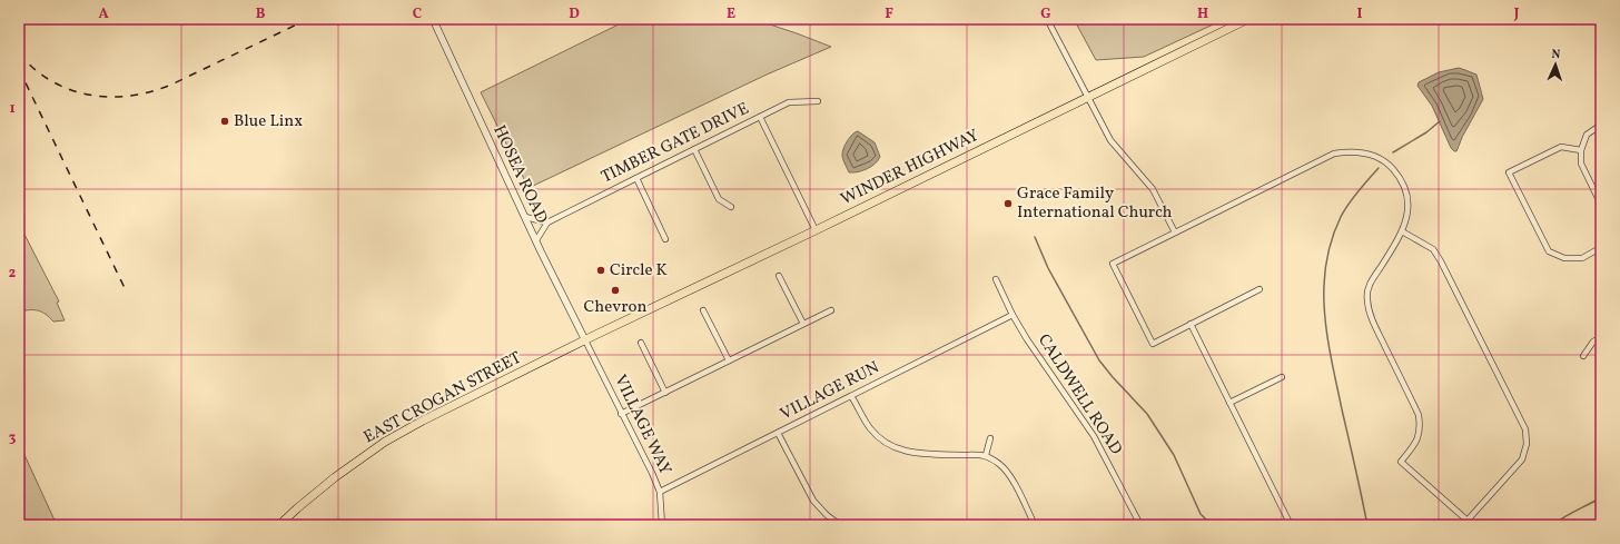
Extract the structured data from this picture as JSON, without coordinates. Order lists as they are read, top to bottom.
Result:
{
  "streets": {
    "main road": ["WINDER HIGHWAY", "EAST CROGAN STREET"],
    "street": [
      "TIMBER GATE DRIVE",
      "HOSEA ROAD",
      "VILLAGE RUN",
      "CALDWELL ROAD",
      "VILLAGE WAY"
    ]
  },
  "crossings": [
    ["WINDER HIGHWAY", "HOSEA ROAD"],
    ["WINDER HIGHWAY", "EAST CROGAN STREET"],
    ["WINDER HIGHWAY", "VILLAGE WAY"],
    ["HOSEA ROAD", "EAST CROGAN STREET"],
    ["HOSEA ROAD", "VILLAGE WAY"],
    ["VILLAGE RUN", "CALDWELL ROAD"],
    ["VILLAGE RUN", "VILLAGE WAY"],
    ["EAST CROGAN STREET", "VILLAGE WAY"]
  ],
  "places": [
    "Blue Linx",
    "Grace Family International Church",
    "Circle K",
    "Chevron"
  ],
  "north": "top",
  "grid": {
    "columns": [
      "A",
      "B",
      "C",
      "D",
      "E",
      "F",
      "G",
      "H",
      "I",
      "J"
    ],
    "rows": ["1", "2", "3"]
  }
}
